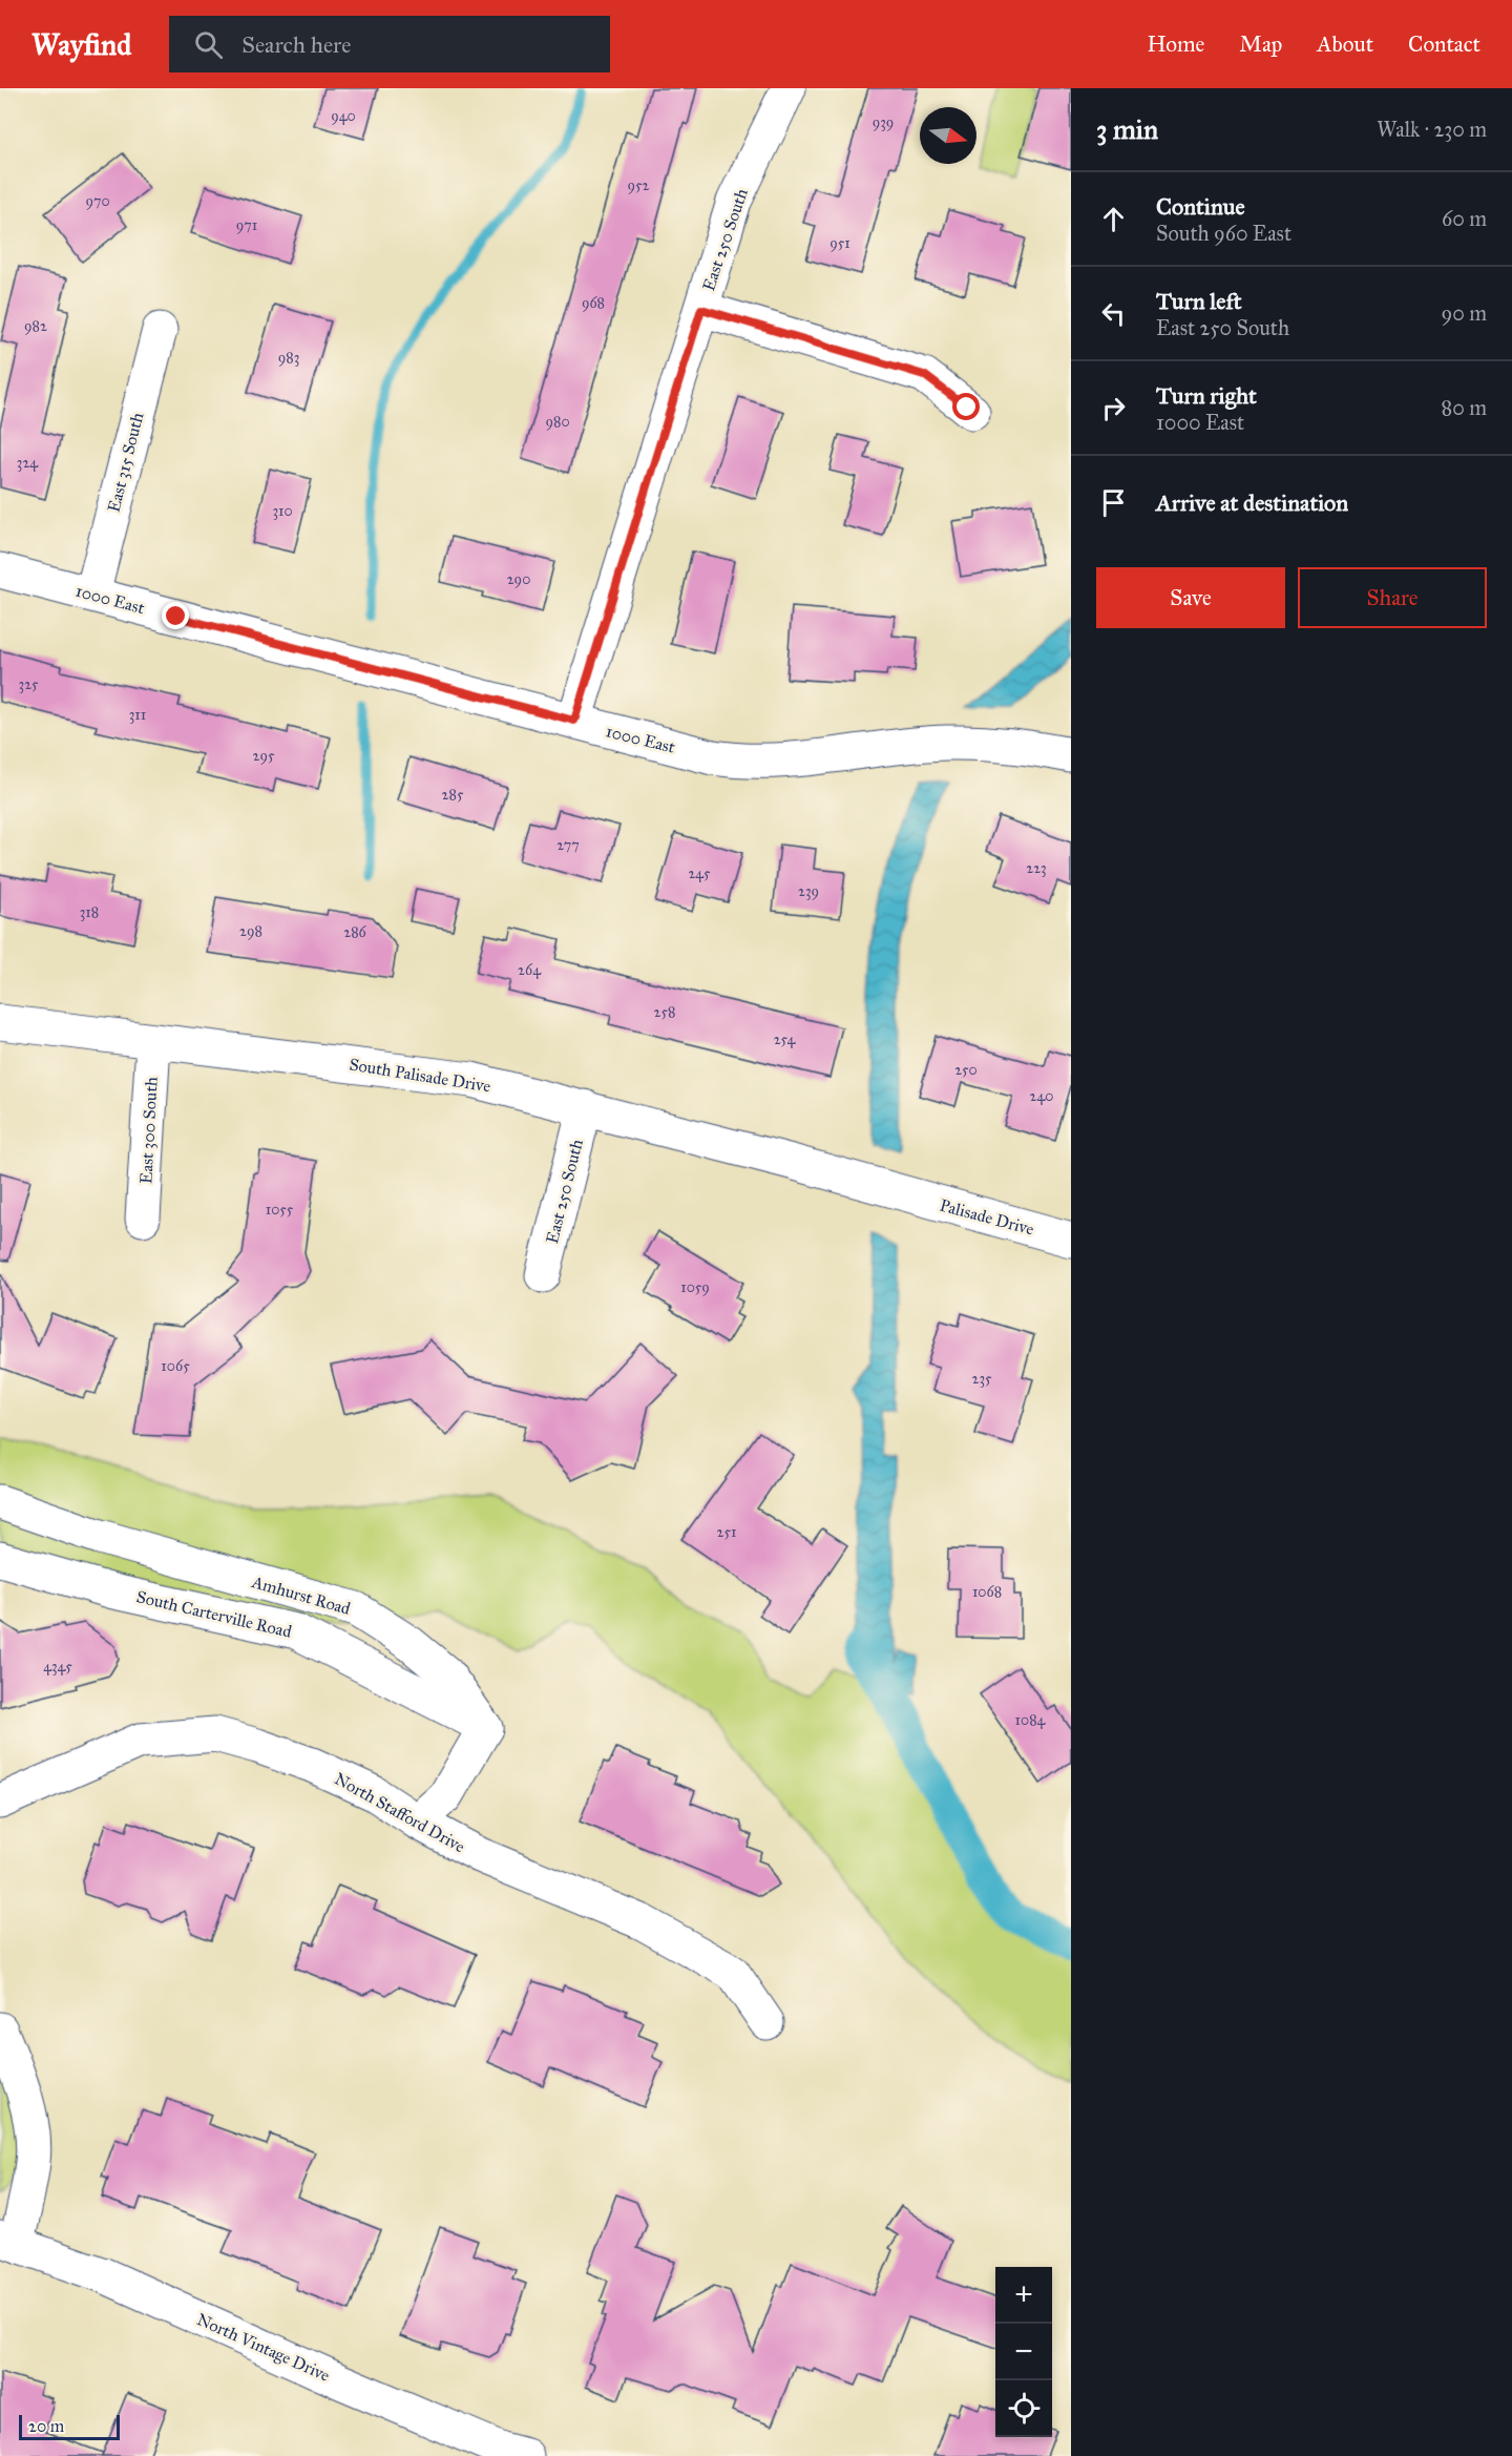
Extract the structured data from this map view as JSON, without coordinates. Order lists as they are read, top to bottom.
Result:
{
  "streets": {
    "street": [
      "East 250 South",
      "East 315 South",
      "1000 East",
      "South Palisade Drive",
      "East 300 South",
      "Palisade Drive",
      "Amhurst Road",
      "South Carterville Road",
      "North Stafford Drive",
      "North Vintage Drive"
    ]
  },
  "crossings": [
    ["East 250 South", "1000 East"],
    ["East 250 South", "South Palisade Drive"],
    ["East 315 South", "1000 East"],
    ["South Palisade Drive", "East 300 South"],
    ["South Palisade Drive", "Palisade Drive"],
    ["Amhurst Road", "South Carterville Road"]
  ],
  "house_numbers": [
    "940",
    "939",
    "952",
    "970",
    "971",
    "951",
    "968",
    "982",
    "983",
    "980",
    "324",
    "310",
    "290",
    "325",
    "311",
    "295",
    "285",
    "277",
    "223",
    "245",
    "239",
    "318",
    "298",
    "286",
    "264",
    "258",
    "254",
    "250",
    "240",
    "1055",
    "1059",
    "1065",
    "235",
    "251",
    "1068",
    "4345",
    "1084"
  ],
  "scale_bar": "20 m",
  "north": "right",
  "page": {
    "header": "Wayfind",
    "search": "Search here",
    "nav": [
      "Home",
      "Map",
      "About",
      "Contact"
    ],
    "heading": ["3 min", "Walk · 230 m"],
    "list": [
      ["Continue", "South 960 East", "60 m"],
      ["Turn left", "East 250 South", "90 m"],
      ["Turn right", "1000 East", "80 m"],
      "Arrive at destination"
    ],
    "buttons": ["Save", "Share"],
    "map_buttons": ["+", "−"],
    "scale": "20 m"
  }
}
